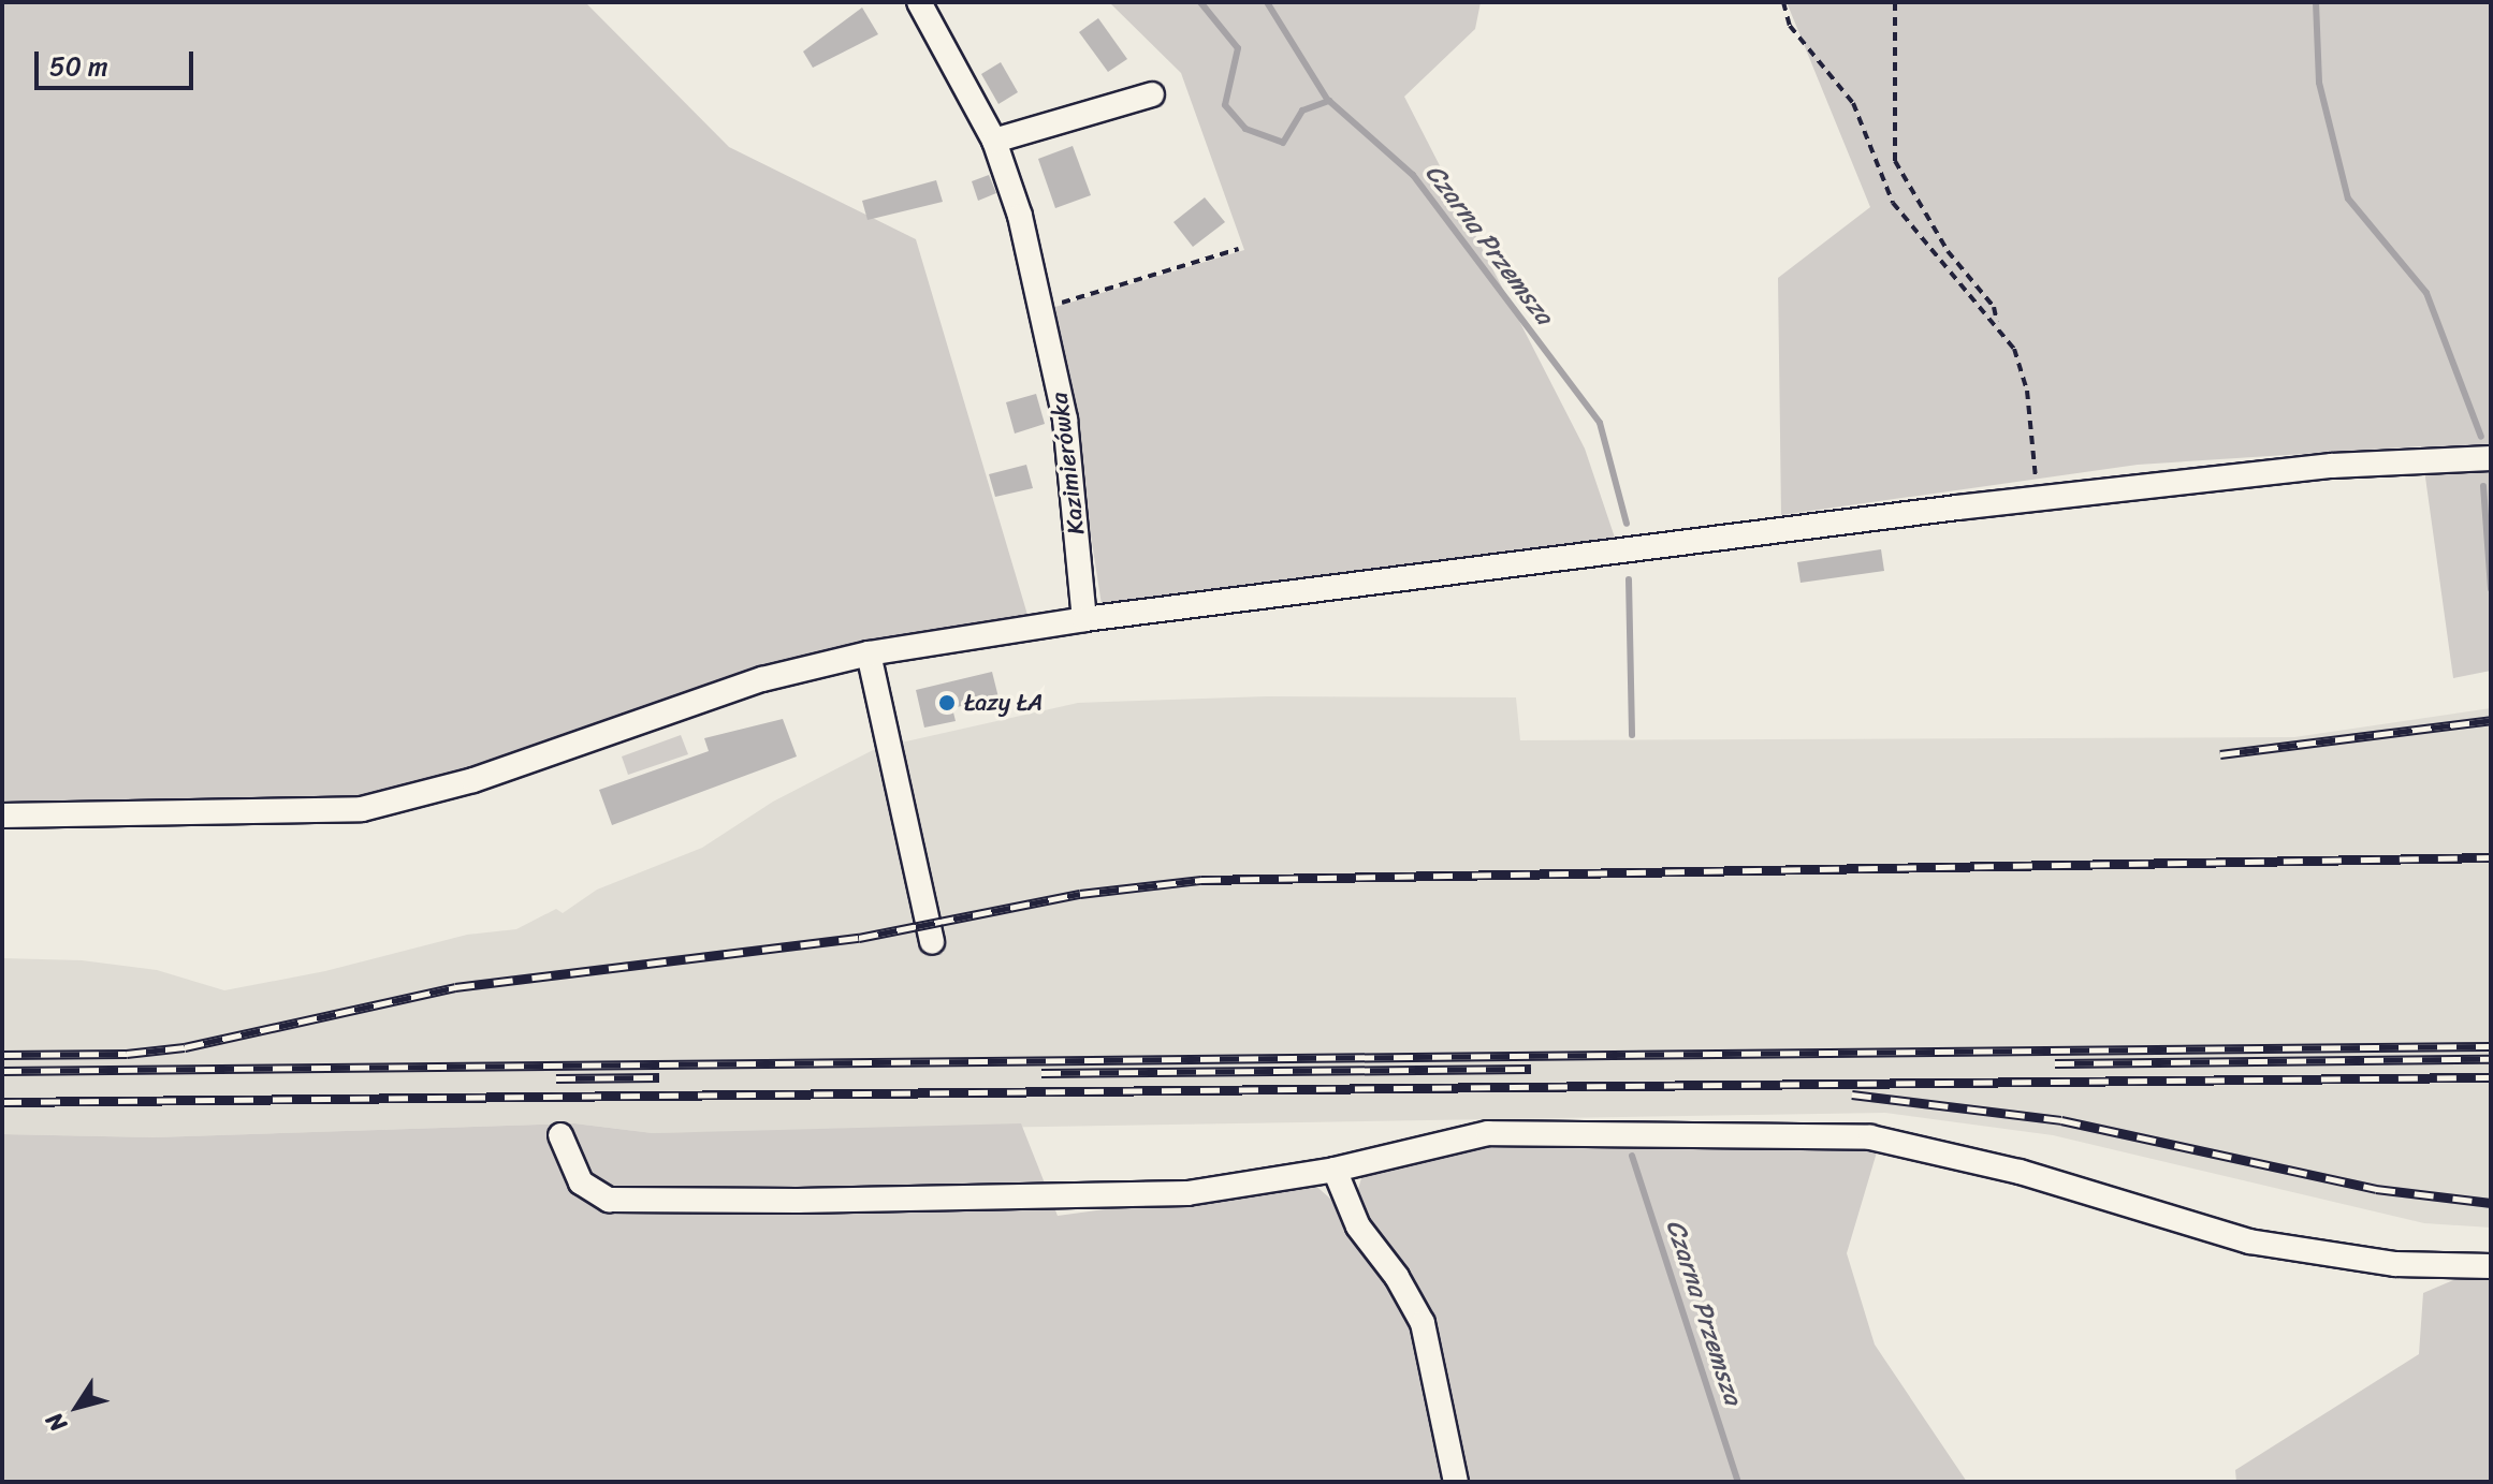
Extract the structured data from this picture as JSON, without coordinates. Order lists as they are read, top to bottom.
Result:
{
  "streets": {
    "street": ["Kazimierówka"]
  },
  "water": ["Czarna Przemsza"],
  "places": ["Łazy ŁA"],
  "scale_bar": "50 m",
  "north": "bottom left"
}
